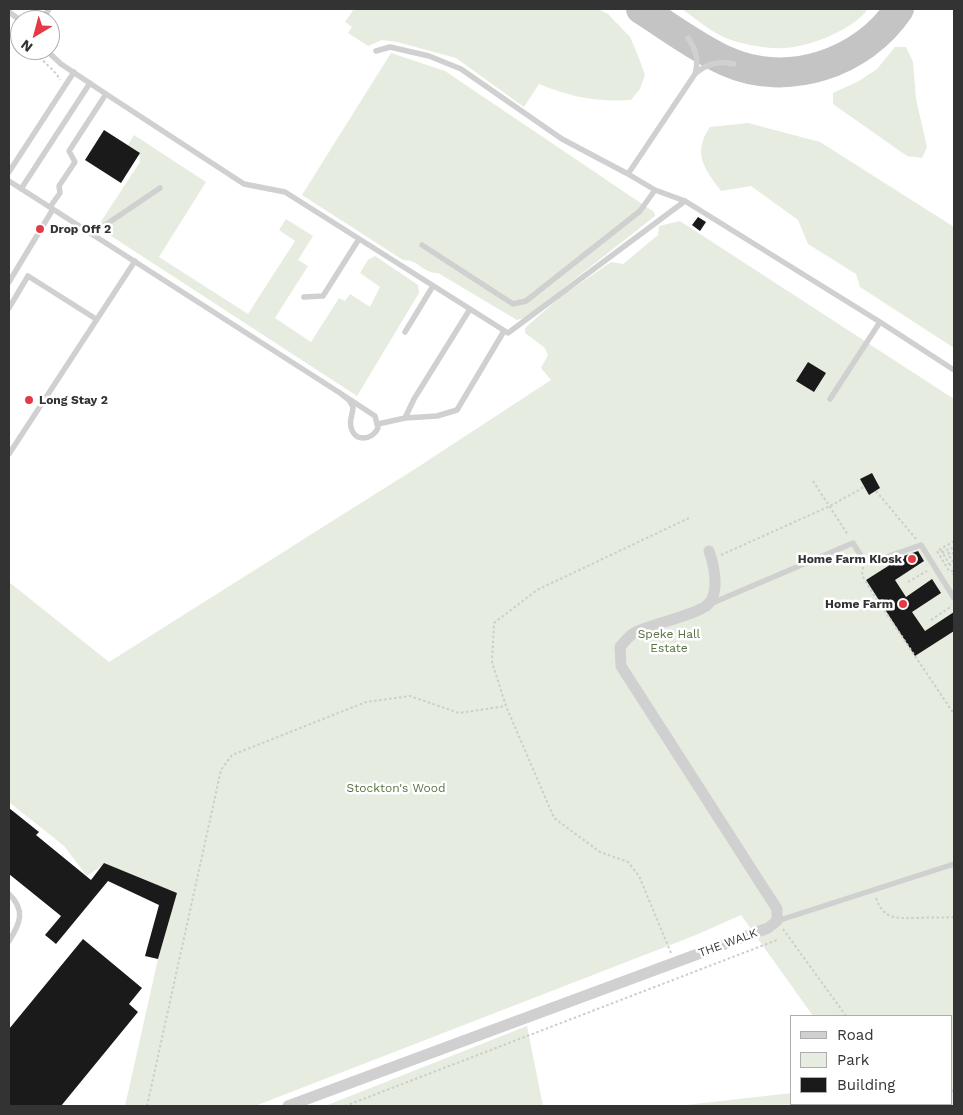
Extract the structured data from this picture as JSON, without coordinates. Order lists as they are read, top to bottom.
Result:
{
  "streets": {
    "street": ["THE WALK"]
  },
  "parks": ["Speke Hall Estate", "Stockton's Wood"],
  "places": [
    "Drop Off 2",
    "Long Stay 2",
    "Home Farm Kiosk",
    "Home Farm"
  ],
  "legend": ["Road", "Park", "Building"],
  "north": "bottom left"
}
